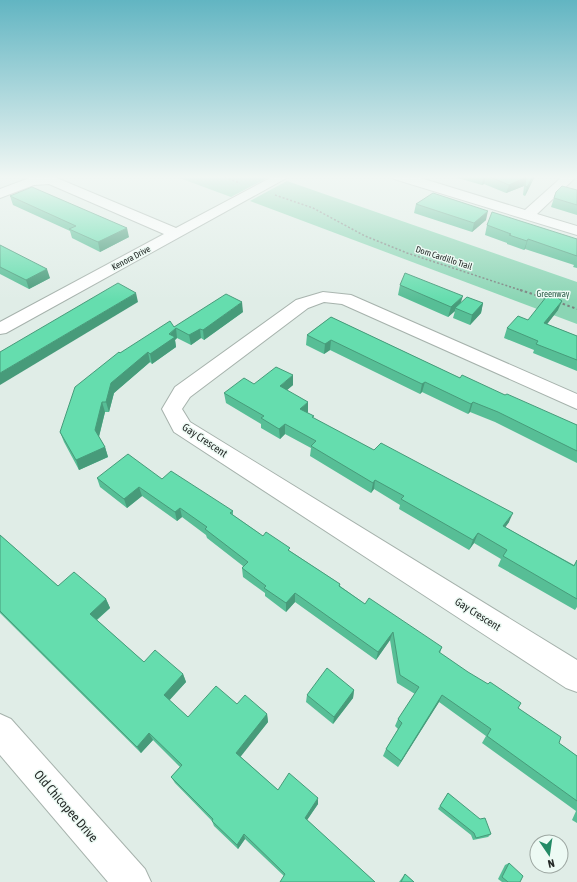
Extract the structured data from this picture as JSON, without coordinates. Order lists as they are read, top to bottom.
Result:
{
  "streets": {
    "street": ["Kenora Drive", "Gay Crescent", "Old Chicopee Drive"],
    "path": ["Dom Cardillo Trail"]
  },
  "parks": ["Greenway"],
  "north": "bottom"
}
